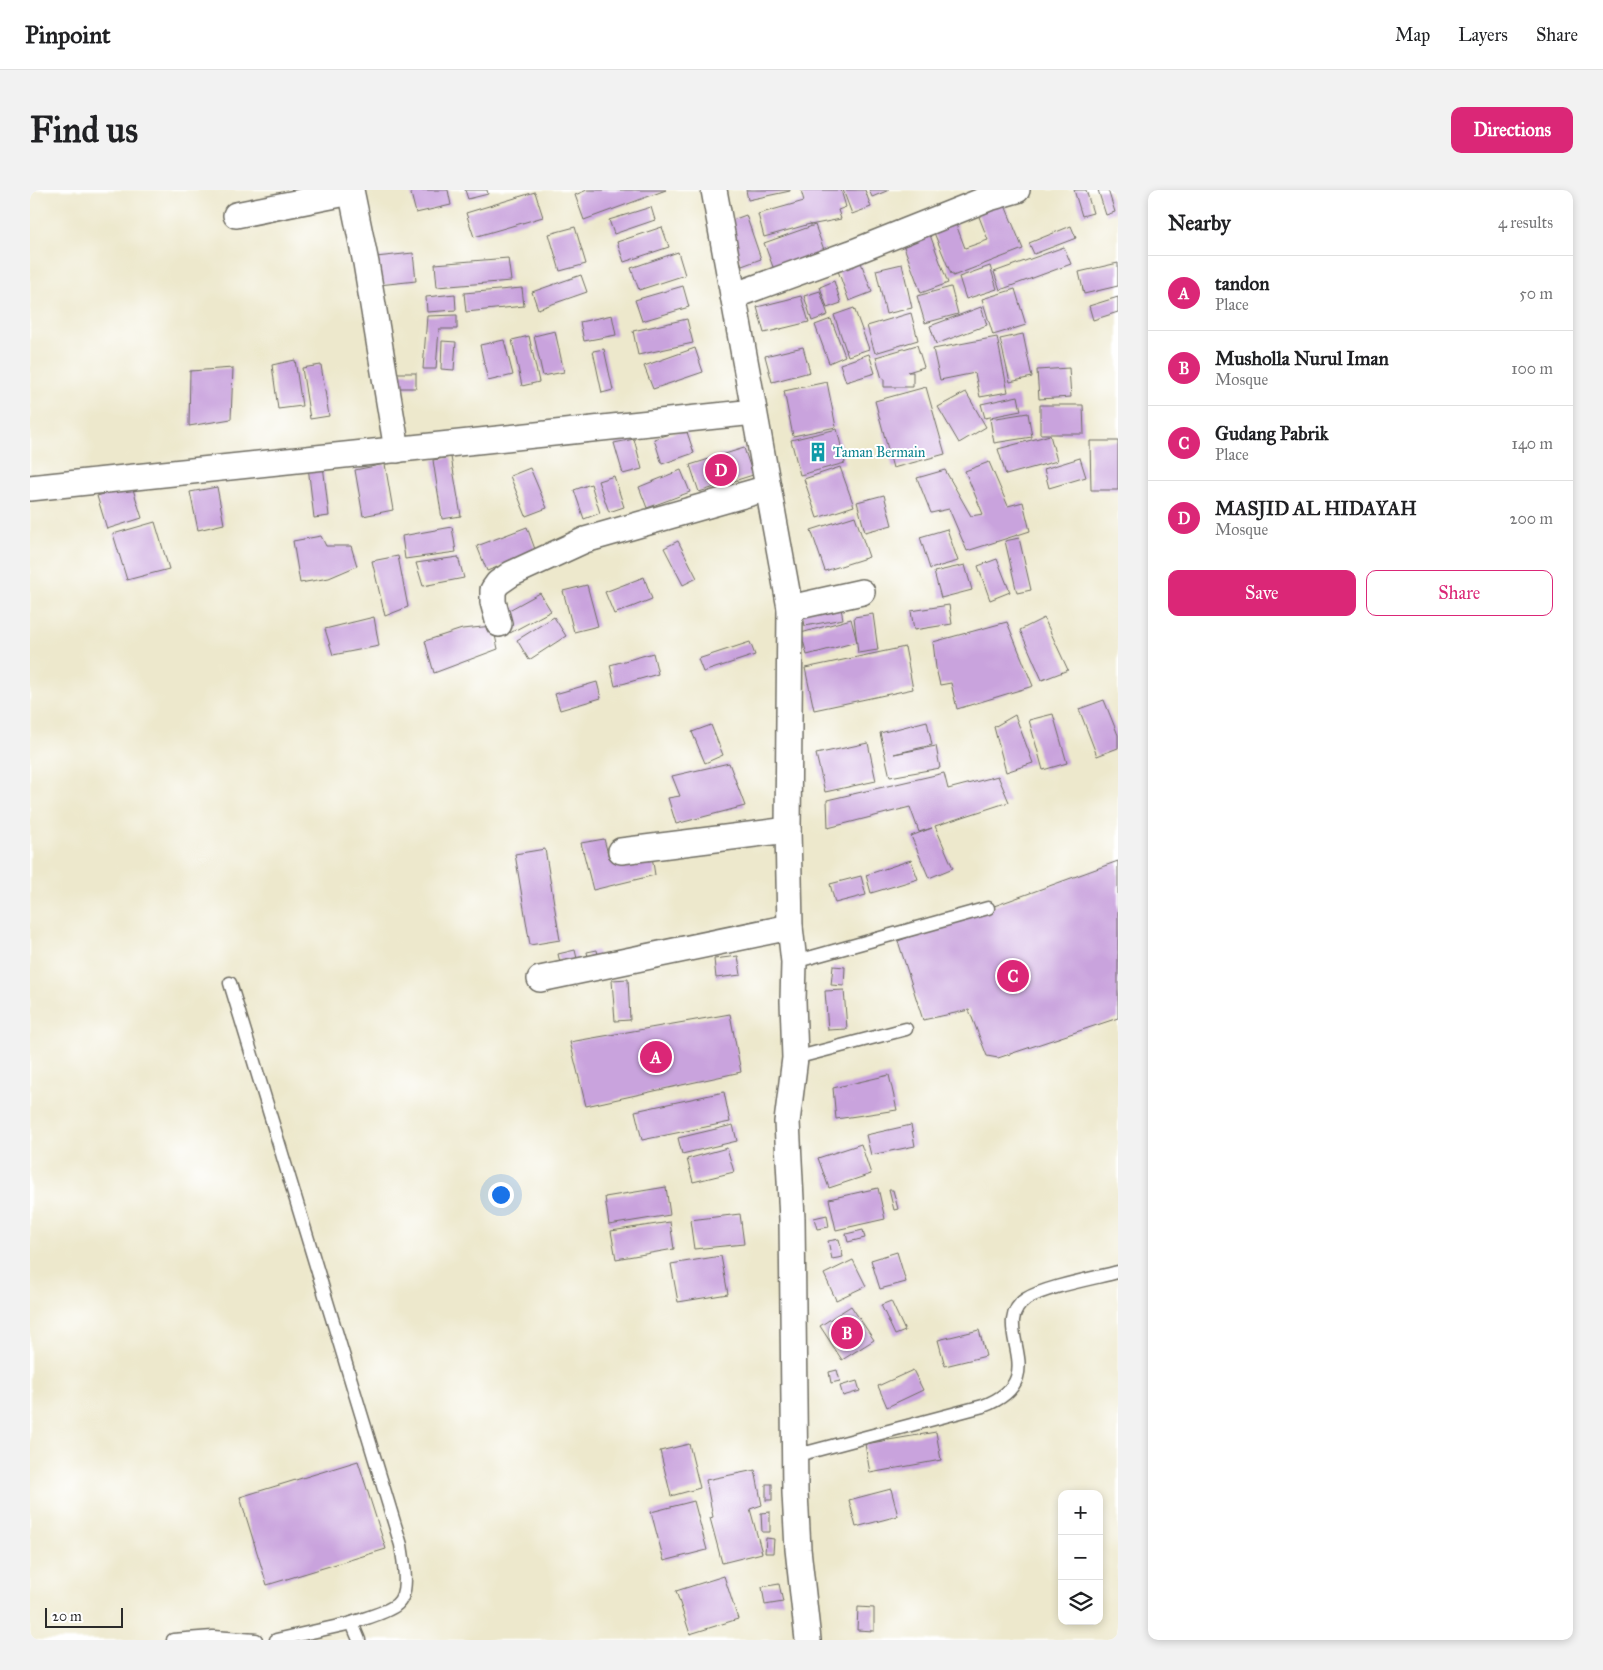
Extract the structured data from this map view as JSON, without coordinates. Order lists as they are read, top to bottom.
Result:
{
  "places": {
    "building": ["Taman Bermain"]
  },
  "scale_bar": "20 m",
  "page": {
    "header": "Pinpoint",
    "nav": ["Map", "Layers", "Share"],
    "buttons": [
      "Directions",
      ["Save", "Share"]
    ],
    "title": "Find us",
    "heading": ["Nearby", "4 results"],
    "list": [
      {
        "mark": "A",
        "name": "tandon",
        "note": "Place",
        "value": "50 m"
      },
      {
        "mark": "B",
        "name": "Musholla Nurul Iman",
        "note": "Mosque",
        "value": "100 m"
      },
      {
        "mark": "C",
        "name": "Gudang Pabrik",
        "note": "Place",
        "value": "140 m"
      },
      {
        "mark": "D",
        "name": "MASJID AL HIDAYAH",
        "note": "Mosque",
        "value": "200 m"
      }
    ],
    "pins": [
      "D",
      "C",
      "A",
      "B"
    ],
    "map_buttons": ["+", "−"],
    "scale": "20 m"
  }
}
